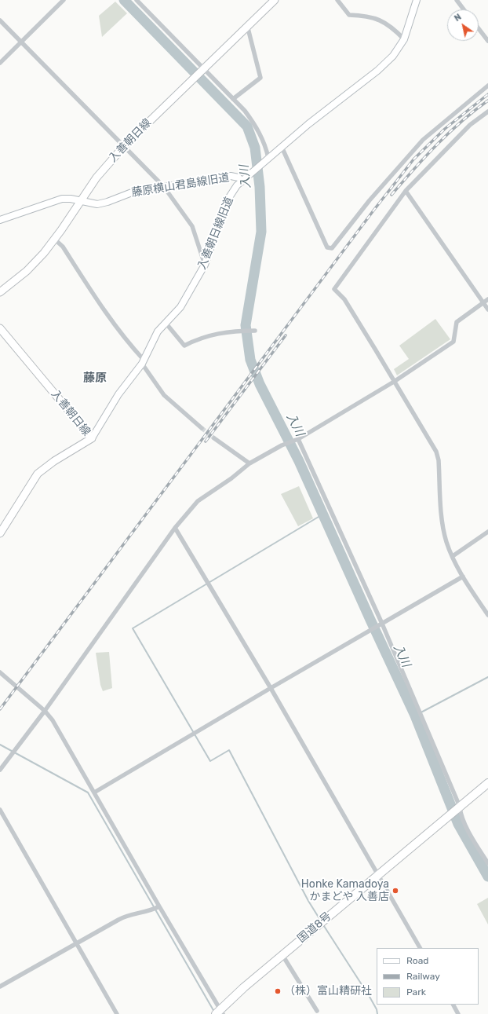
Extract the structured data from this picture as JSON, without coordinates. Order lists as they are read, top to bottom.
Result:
{
  "streets": {
    "highway": ["国道8号"],
    "main road": ["入善朝日線"],
    "street": ["藤原横山君島線旧道", "入善朝日線旧道"]
  },
  "crossings": [
    ["入善朝日線", "藤原横山君島線旧道"],
    ["入善朝日線", "入善朝日線旧道"],
    ["藤原横山君島線旧道", "入善朝日線旧道"]
  ],
  "districts": ["藤原"],
  "water": ["入川"],
  "places": ["Honke Kamadoya かまどや 入善店", "（株）富山精研社"],
  "legend": ["Road", "Railway", "Park"],
  "north": "top left"
}
